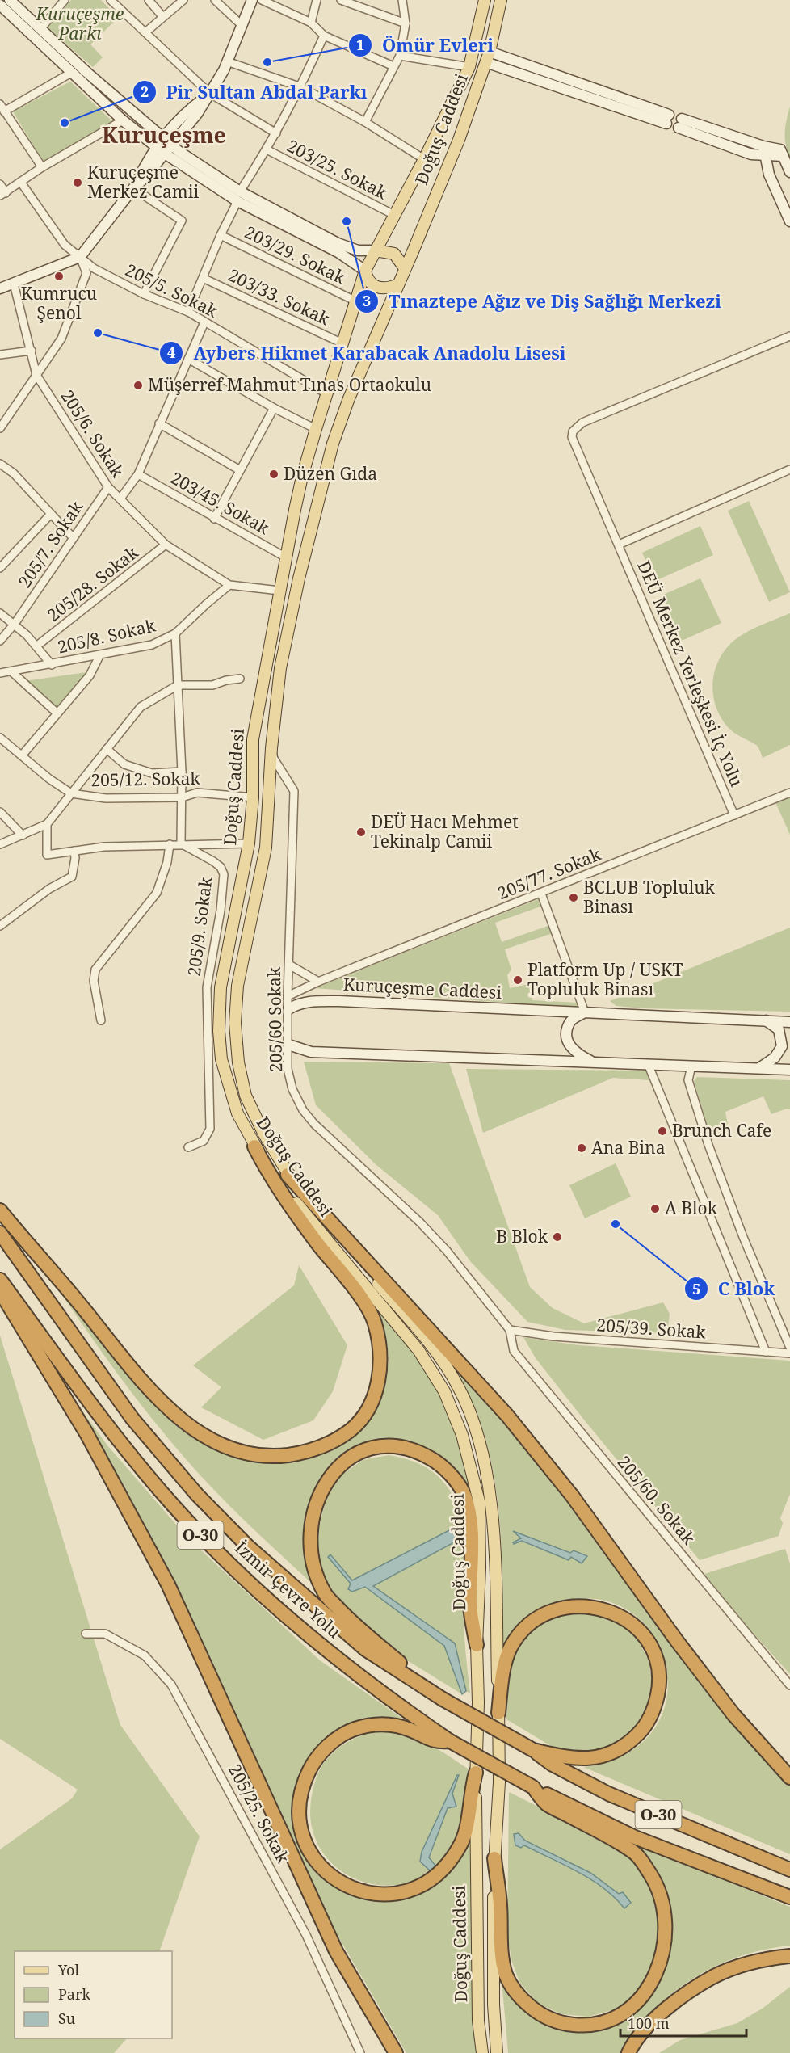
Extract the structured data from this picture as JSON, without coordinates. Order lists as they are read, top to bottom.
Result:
{
  "streets": {
    "highway": ["O-30", "İzmir Çevre Yolu"],
    "main road": ["Doğuş Caddesi", "Kuruçeşme Caddesi"],
    "street": [
      "203/25. Sokak",
      "203/29. Sokak",
      "205/5. Sokak",
      "203/33. Sokak",
      "205/6. Sokak",
      "203/45. Sokak",
      "205/7. Sokak",
      "205/28. Sokak",
      "205/8. Sokak",
      "DEÜ Merkez Yerleşkesi İç Yolu",
      "205/12. Sokak",
      "205/77. Sokak",
      "205/9. Sokak",
      "205/60 Sokak",
      "205/39. Sokak",
      "205/60. Sokak",
      "205/25. Sokak"
    ]
  },
  "crossings": [
    ["Doğuş Caddesi", "203/25. Sokak"],
    ["Doğuş Caddesi", "203/29. Sokak"],
    ["Doğuş Caddesi", "205/5. Sokak"],
    ["Doğuş Caddesi", "203/33. Sokak"],
    ["Doğuş Caddesi", "205/6. Sokak"],
    ["Doğuş Caddesi", "203/45. Sokak"],
    ["Doğuş Caddesi", "205/12. Sokak"],
    ["Doğuş Caddesi", "205/60 Sokak"],
    ["205/6. Sokak", "205/7. Sokak"],
    ["205/6. Sokak", "205/28. Sokak"],
    ["205/6. Sokak", "205/8. Sokak"],
    ["DEÜ Merkez Yerleşkesi İç Yolu", "205/77. Sokak"],
    ["205/77. Sokak", "205/60 Sokak"],
    ["Kuruçeşme Caddesi", "205/60 Sokak"],
    ["205/60 Sokak", "205/39. Sokak"],
    ["205/60 Sokak", "205/60. Sokak"],
    ["205/39. Sokak", "205/60. Sokak"],
    ["O-30", "İzmir Çevre Yolu"]
  ],
  "districts": ["Kuruçeşme"],
  "parks": ["Kuruçeşme Parkı"],
  "places": [
    "Ömür Evleri",
    "Pir Sultan Abdal Parkı",
    "Kuruçeşme Merkez Camii",
    "Tınaztepe Ağız ve Diş Sağlığı Merkezi",
    "Kumrucu Şenol",
    "Aybers Hikmet Karabacak Anadolu Lisesi",
    "Müşerref Mahmut Tınas Ortaokulu",
    "Düzen Gıda",
    "DEÜ Hacı Mehmet Tekinalp Camii",
    "BCLUB Topluluk Binası",
    "Platform Up / USKT Topluluk Binası",
    "Brunch Cafe",
    "Ana Bina",
    "A Blok",
    "C Blok",
    "B Blok"
  ],
  "legend": ["Yol", "Park", "Su"],
  "scale_bar": "100 m"
}
